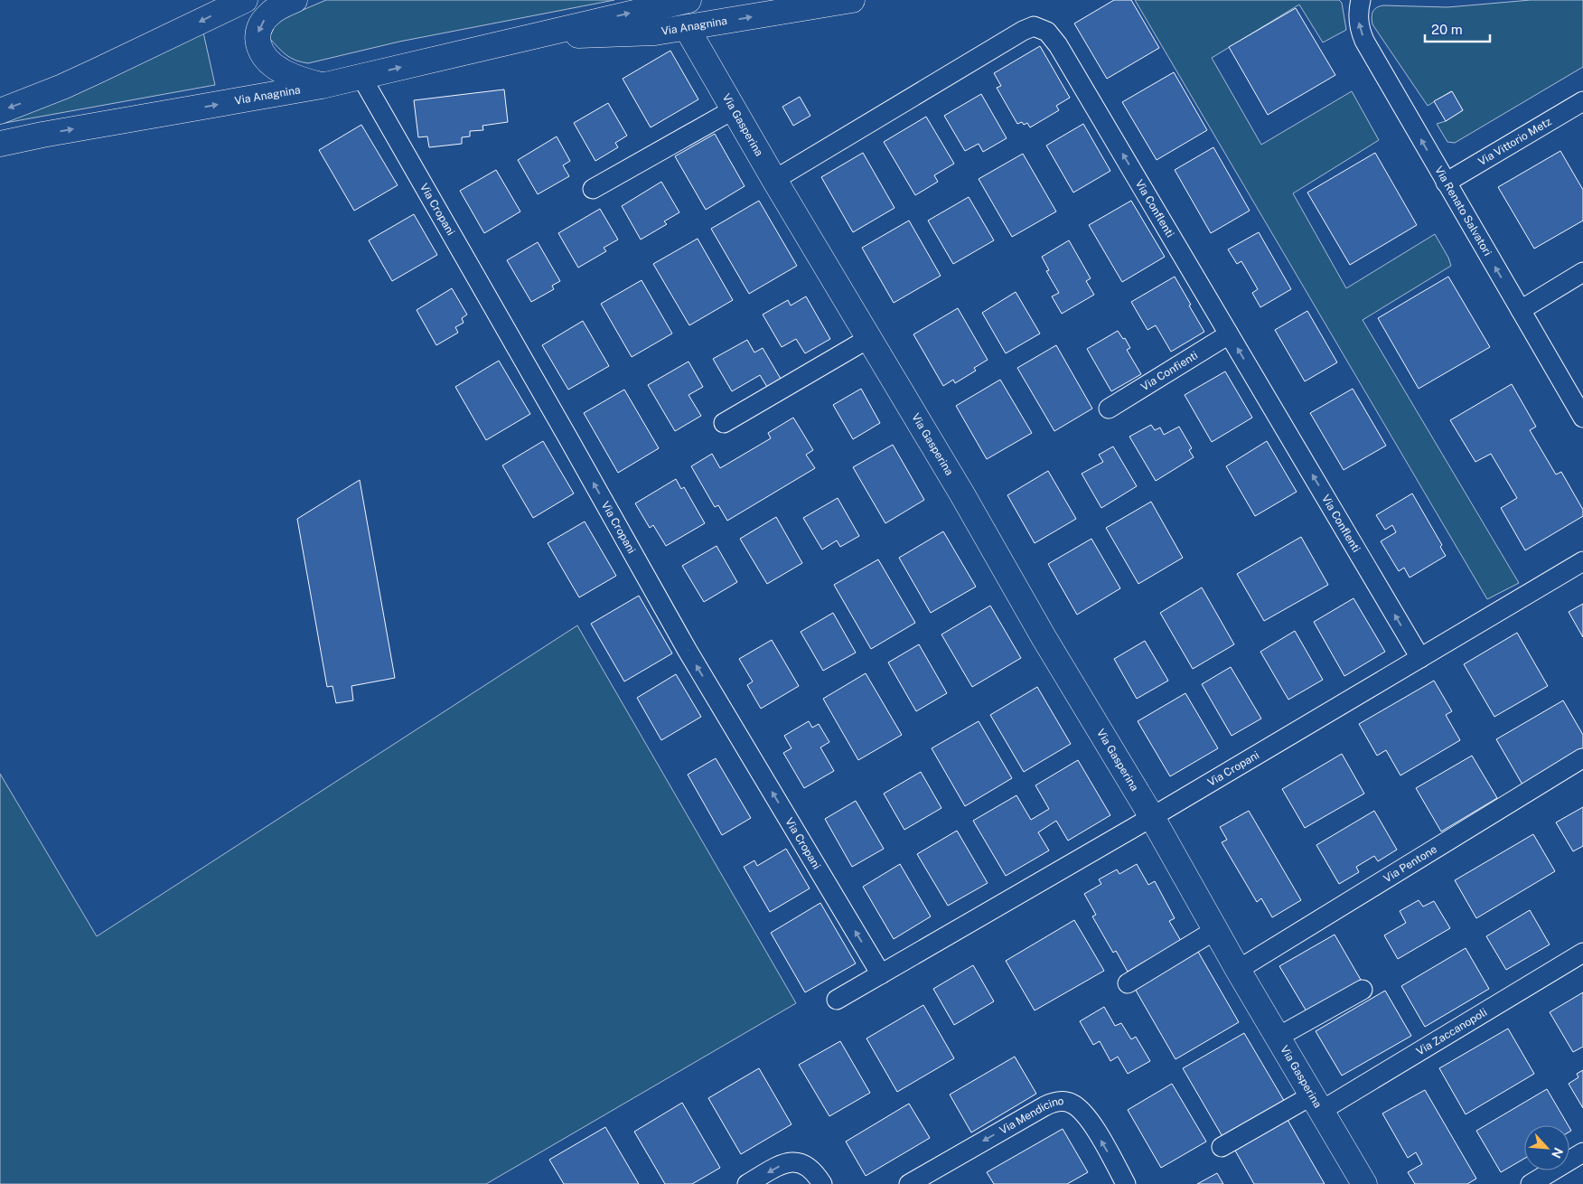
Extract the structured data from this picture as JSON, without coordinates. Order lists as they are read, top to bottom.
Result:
{
  "streets": {
    "street": [
      "Via Anagnina",
      "Via Gasperina",
      "Via Vittorio Metz",
      "Via Conflenti",
      "Via Cropani",
      "Via Renato Salvatori",
      "Via Confienti",
      "Via Pentone",
      "Via Zaccanopoli",
      "Via Mendicino"
    ]
  },
  "crossings": [
    ["Via Anagnina", "Via Gasperina"],
    ["Via Anagnina", "Via Cropani"],
    ["Via Gasperina", "Via Conflenti"],
    ["Via Gasperina", "Via Cropani"],
    ["Via Gasperina", "Via Pentone"],
    ["Via Gasperina", "Via Zaccanopoli"],
    ["Via Vittorio Metz", "Via Renato Salvatori"],
    ["Via Conflenti", "Via Cropani"],
    ["Via Conflenti", "Via Confienti"]
  ],
  "one_way": ["Via Cropani", "Via Renato Salvatori"],
  "scale_bar": "20 m",
  "north": "bottom right"
}
